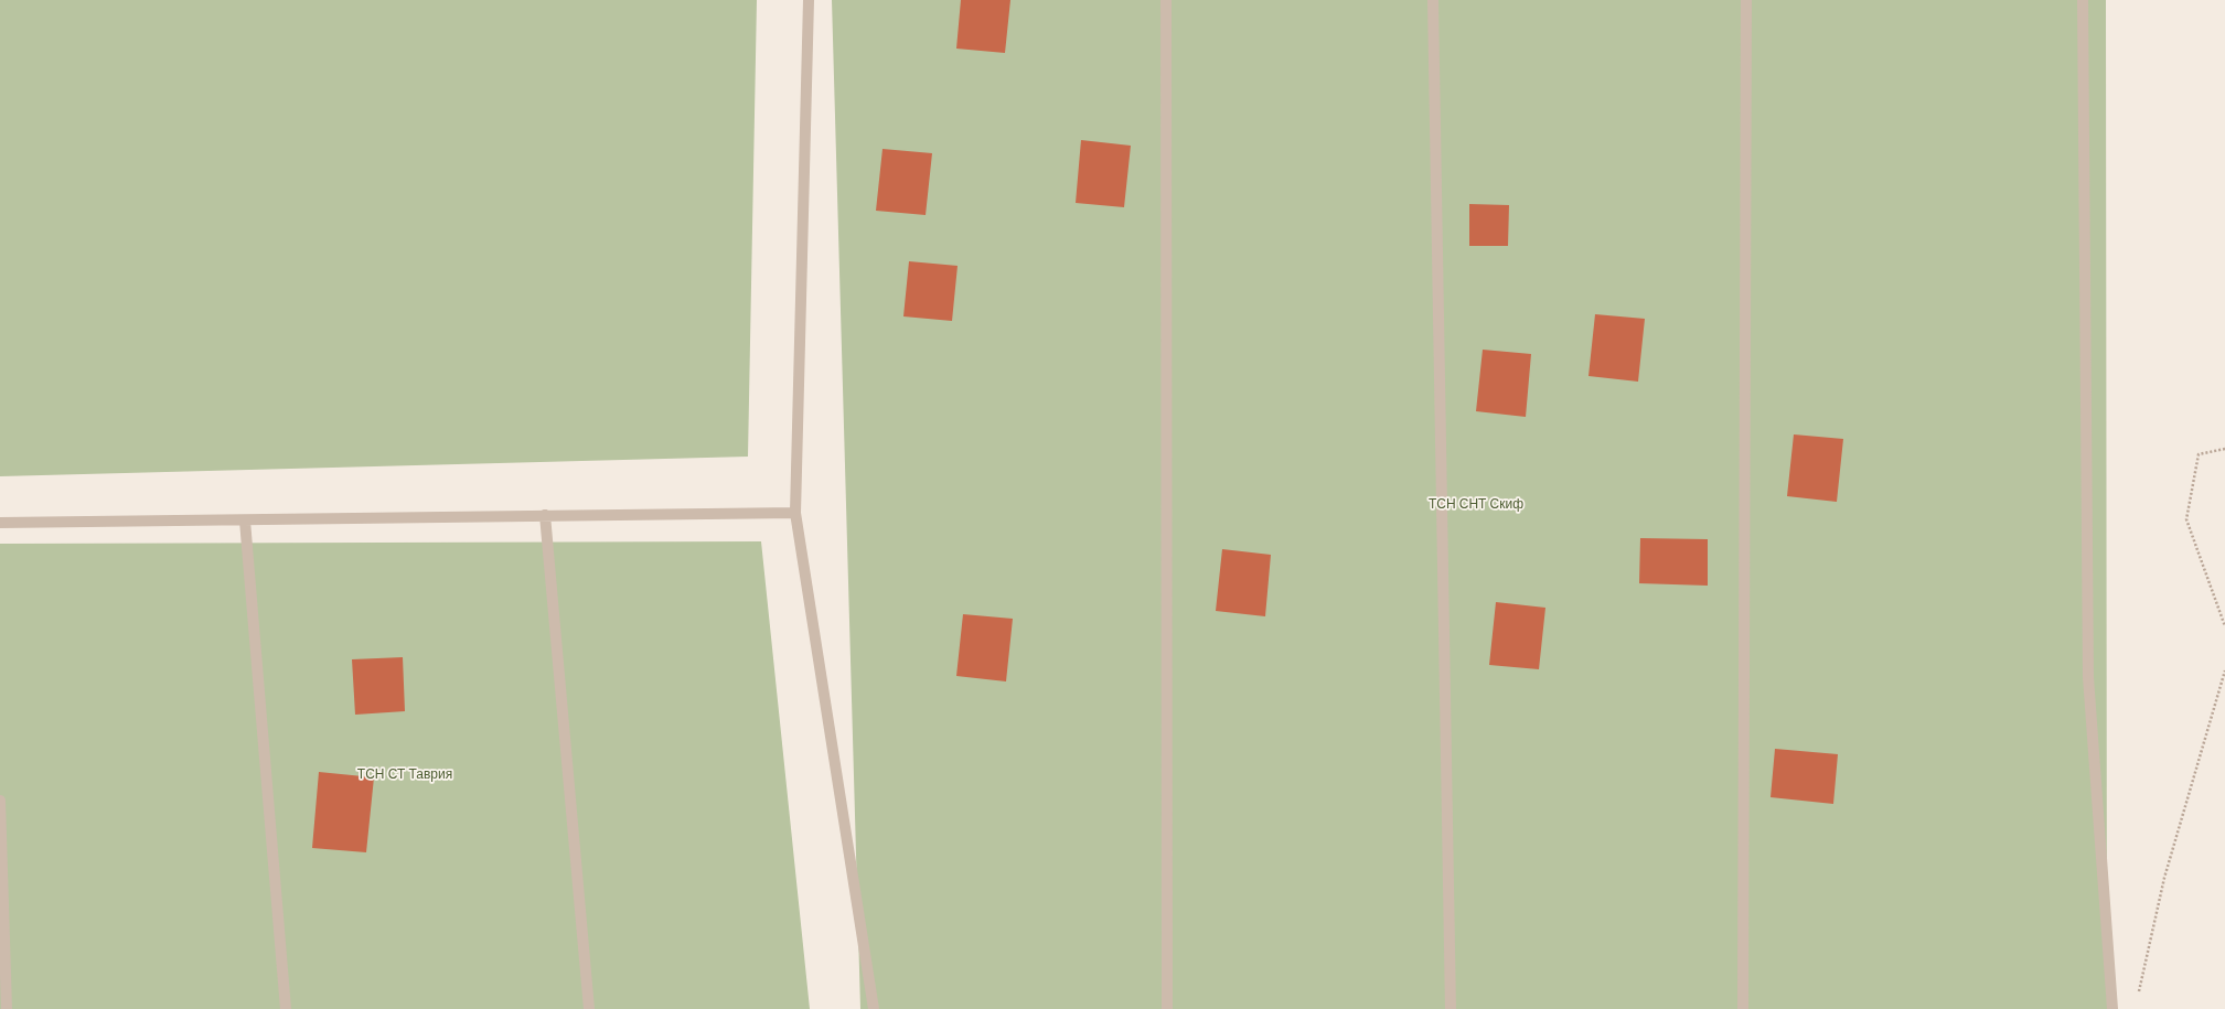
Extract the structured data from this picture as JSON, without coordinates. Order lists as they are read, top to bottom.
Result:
{
  "parks": ["ТСН СНТ Скиф", "ТСН СТ Таврия"]
}
